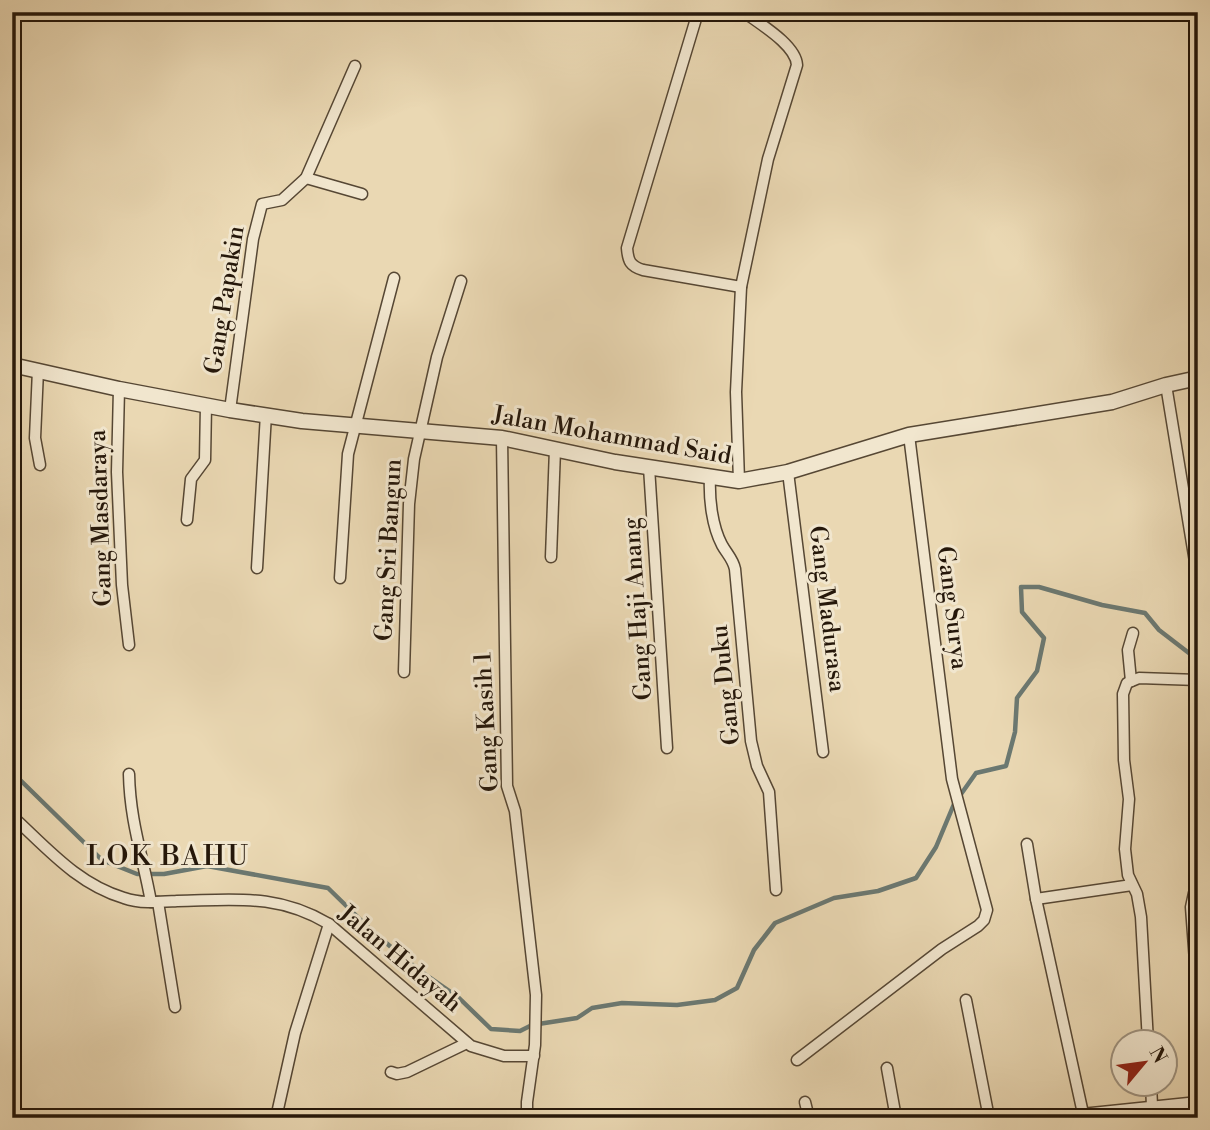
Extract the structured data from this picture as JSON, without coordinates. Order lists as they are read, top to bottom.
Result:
{
  "streets": {
    "street": [
      "Gang Papakin",
      "Jalan Mohammad Said",
      "Gang Masdaraya",
      "Gang Sri Bangun",
      "Gang Surya",
      "Gang Haji Anang",
      "Gang Madurasa",
      "Gang Duku",
      "Gang Kasih 1",
      "Jalan Hidayah"
    ]
  },
  "crossings": [
    ["Gang Papakin", "Jalan Mohammad Said"],
    ["Jalan Mohammad Said", "Gang Masdaraya"],
    ["Jalan Mohammad Said", "Gang Sri Bangun"],
    ["Jalan Mohammad Said", "Gang Surya"],
    ["Jalan Mohammad Said", "Gang Haji Anang"],
    ["Jalan Mohammad Said", "Gang Madurasa"],
    ["Jalan Mohammad Said", "Gang Duku"],
    ["Jalan Mohammad Said", "Gang Kasih 1"],
    ["Gang Kasih 1", "Jalan Hidayah"]
  ],
  "districts": ["LOK BAHU"],
  "north": "top right"
}
